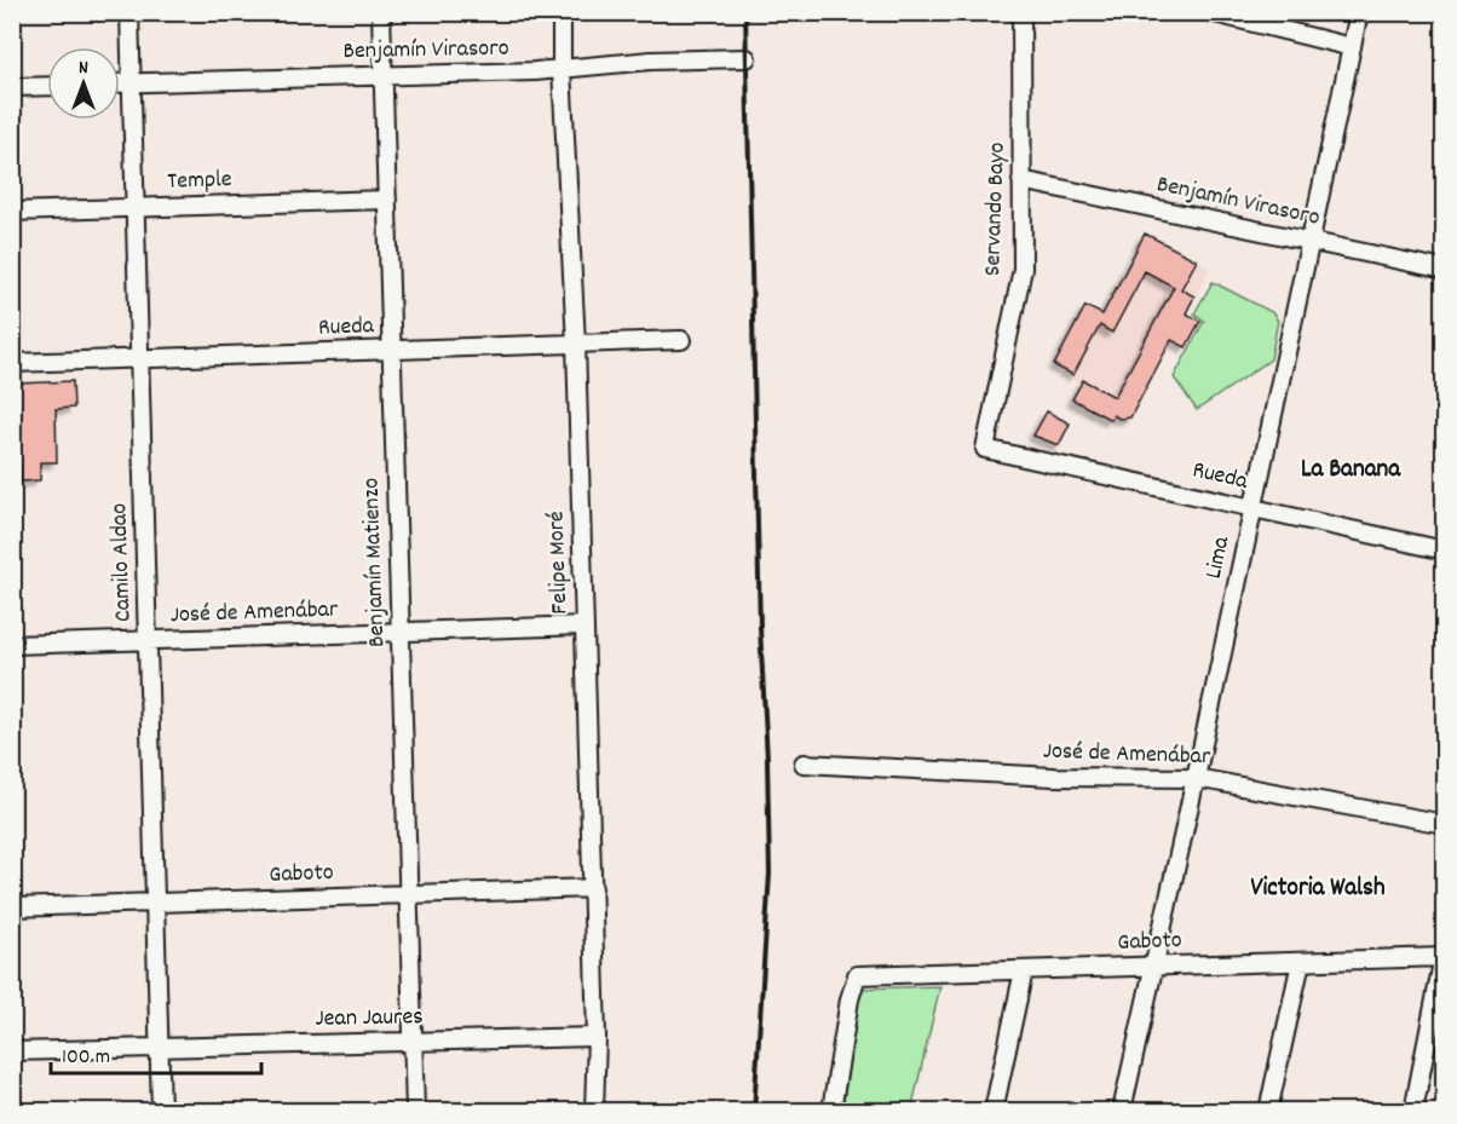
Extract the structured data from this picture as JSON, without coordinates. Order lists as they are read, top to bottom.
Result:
{
  "streets": {
    "street": [
      "Benjamín Virasoro",
      "Temple",
      "Servando Bayo",
      "Rueda",
      "Lima",
      "Camilo Aldao",
      "Benjamín Matienzo",
      "Felipe Moré",
      "José de Amenábar",
      "Gaboto",
      "Jean Jaures"
    ]
  },
  "crossings": [
    ["Benjamín Virasoro", "Servando Bayo"],
    ["Benjamín Virasoro", "Lima"],
    ["Benjamín Virasoro", "Camilo Aldao"],
    ["Benjamín Virasoro", "Benjamín Matienzo"],
    ["Benjamín Virasoro", "Felipe Moré"],
    ["Temple", "Camilo Aldao"],
    ["Temple", "Benjamín Matienzo"],
    ["Servando Bayo", "Rueda"],
    ["Rueda", "Lima"],
    ["Rueda", "Camilo Aldao"],
    ["Rueda", "Benjamín Matienzo"],
    ["Rueda", "Felipe Moré"],
    ["Lima", "José de Amenábar"],
    ["Lima", "Gaboto"],
    ["Camilo Aldao", "José de Amenábar"],
    ["Camilo Aldao", "Gaboto"],
    ["Camilo Aldao", "Jean Jaures"],
    ["Benjamín Matienzo", "José de Amenábar"],
    ["Benjamín Matienzo", "Gaboto"],
    ["Benjamín Matienzo", "Jean Jaures"],
    ["Felipe Moré", "José de Amenábar"],
    ["Felipe Moré", "Gaboto"],
    ["Felipe Moré", "Jean Jaures"]
  ],
  "districts": ["La Banana", "Victoria Walsh"],
  "scale_bar": "100 m",
  "north": "top"
}
